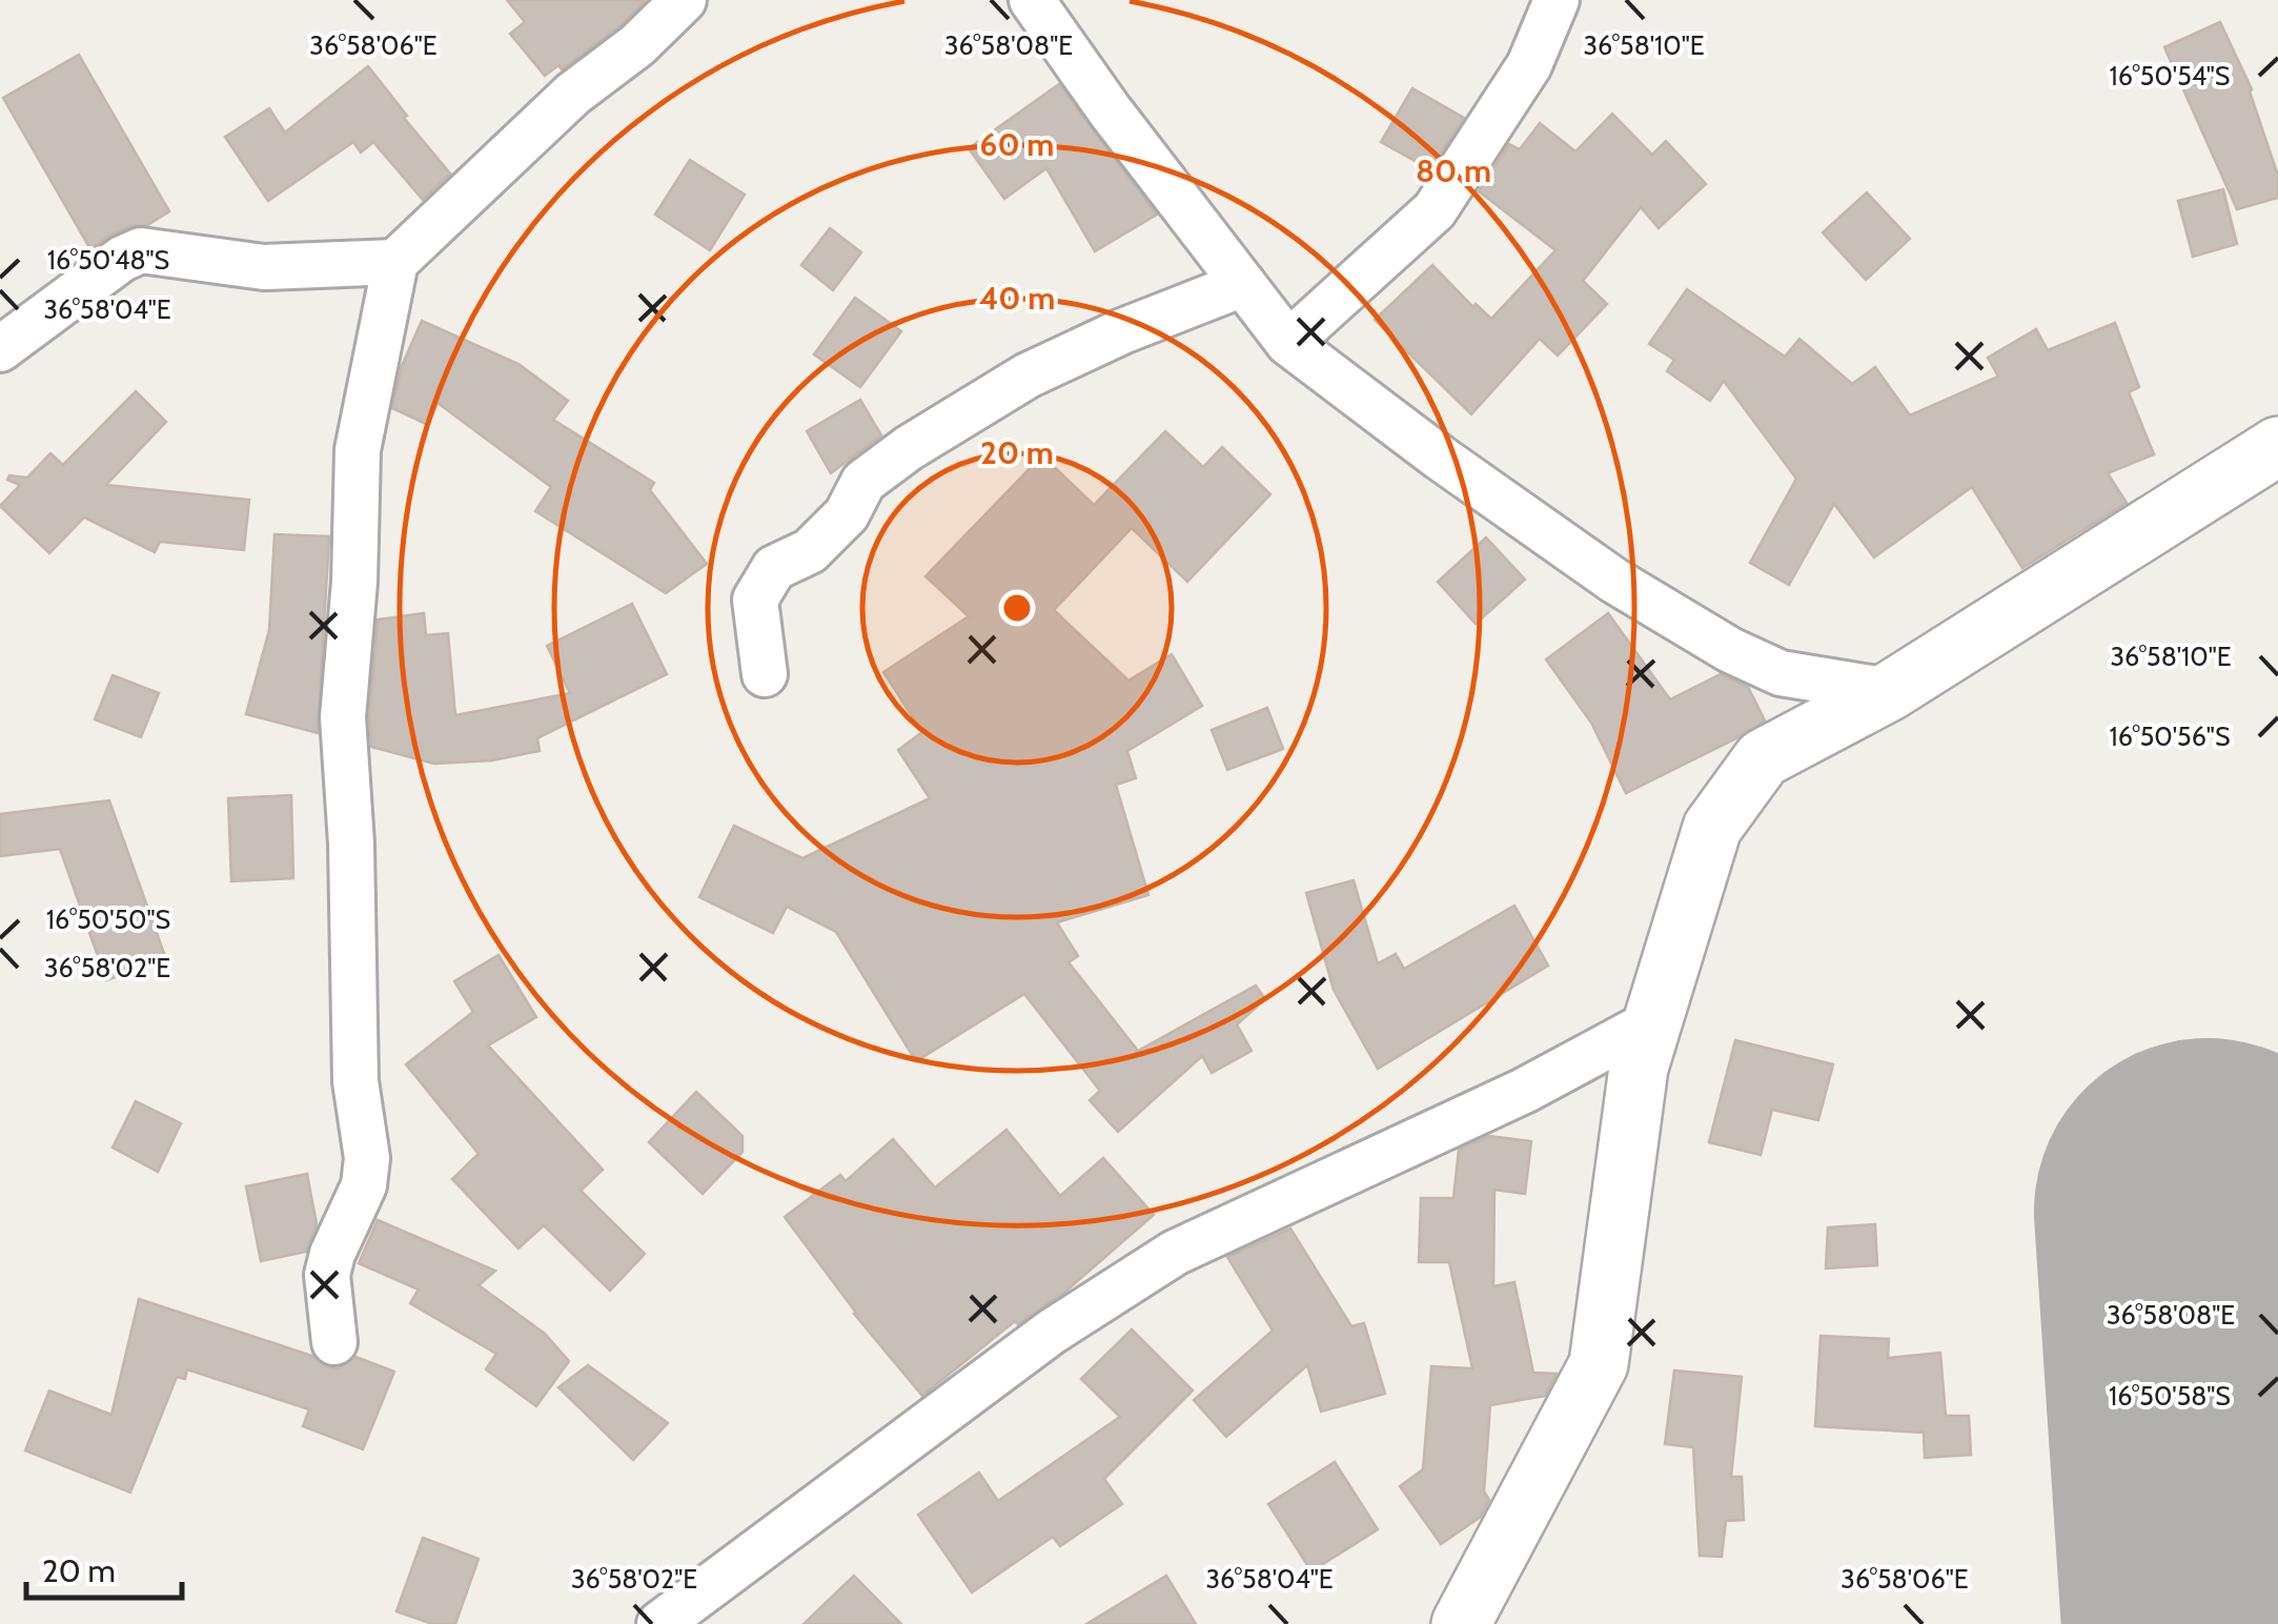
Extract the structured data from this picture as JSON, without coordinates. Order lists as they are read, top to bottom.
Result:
{
  "scale_bar": "20 m",
  "coordinates": [
    "36°58'08\"E",
    "36°58'10\"E",
    "36°58'06\"E",
    "16°50'54\"S",
    "16°50'48\"S",
    "36°58'04\"E",
    "16°50'56\"S",
    "16°50'50\"S",
    "36°58'02\"E",
    "16°50'58\"S"
  ],
  "rings": [
    "60 m",
    "80 m",
    "40 m",
    "20 m"
  ]
}
